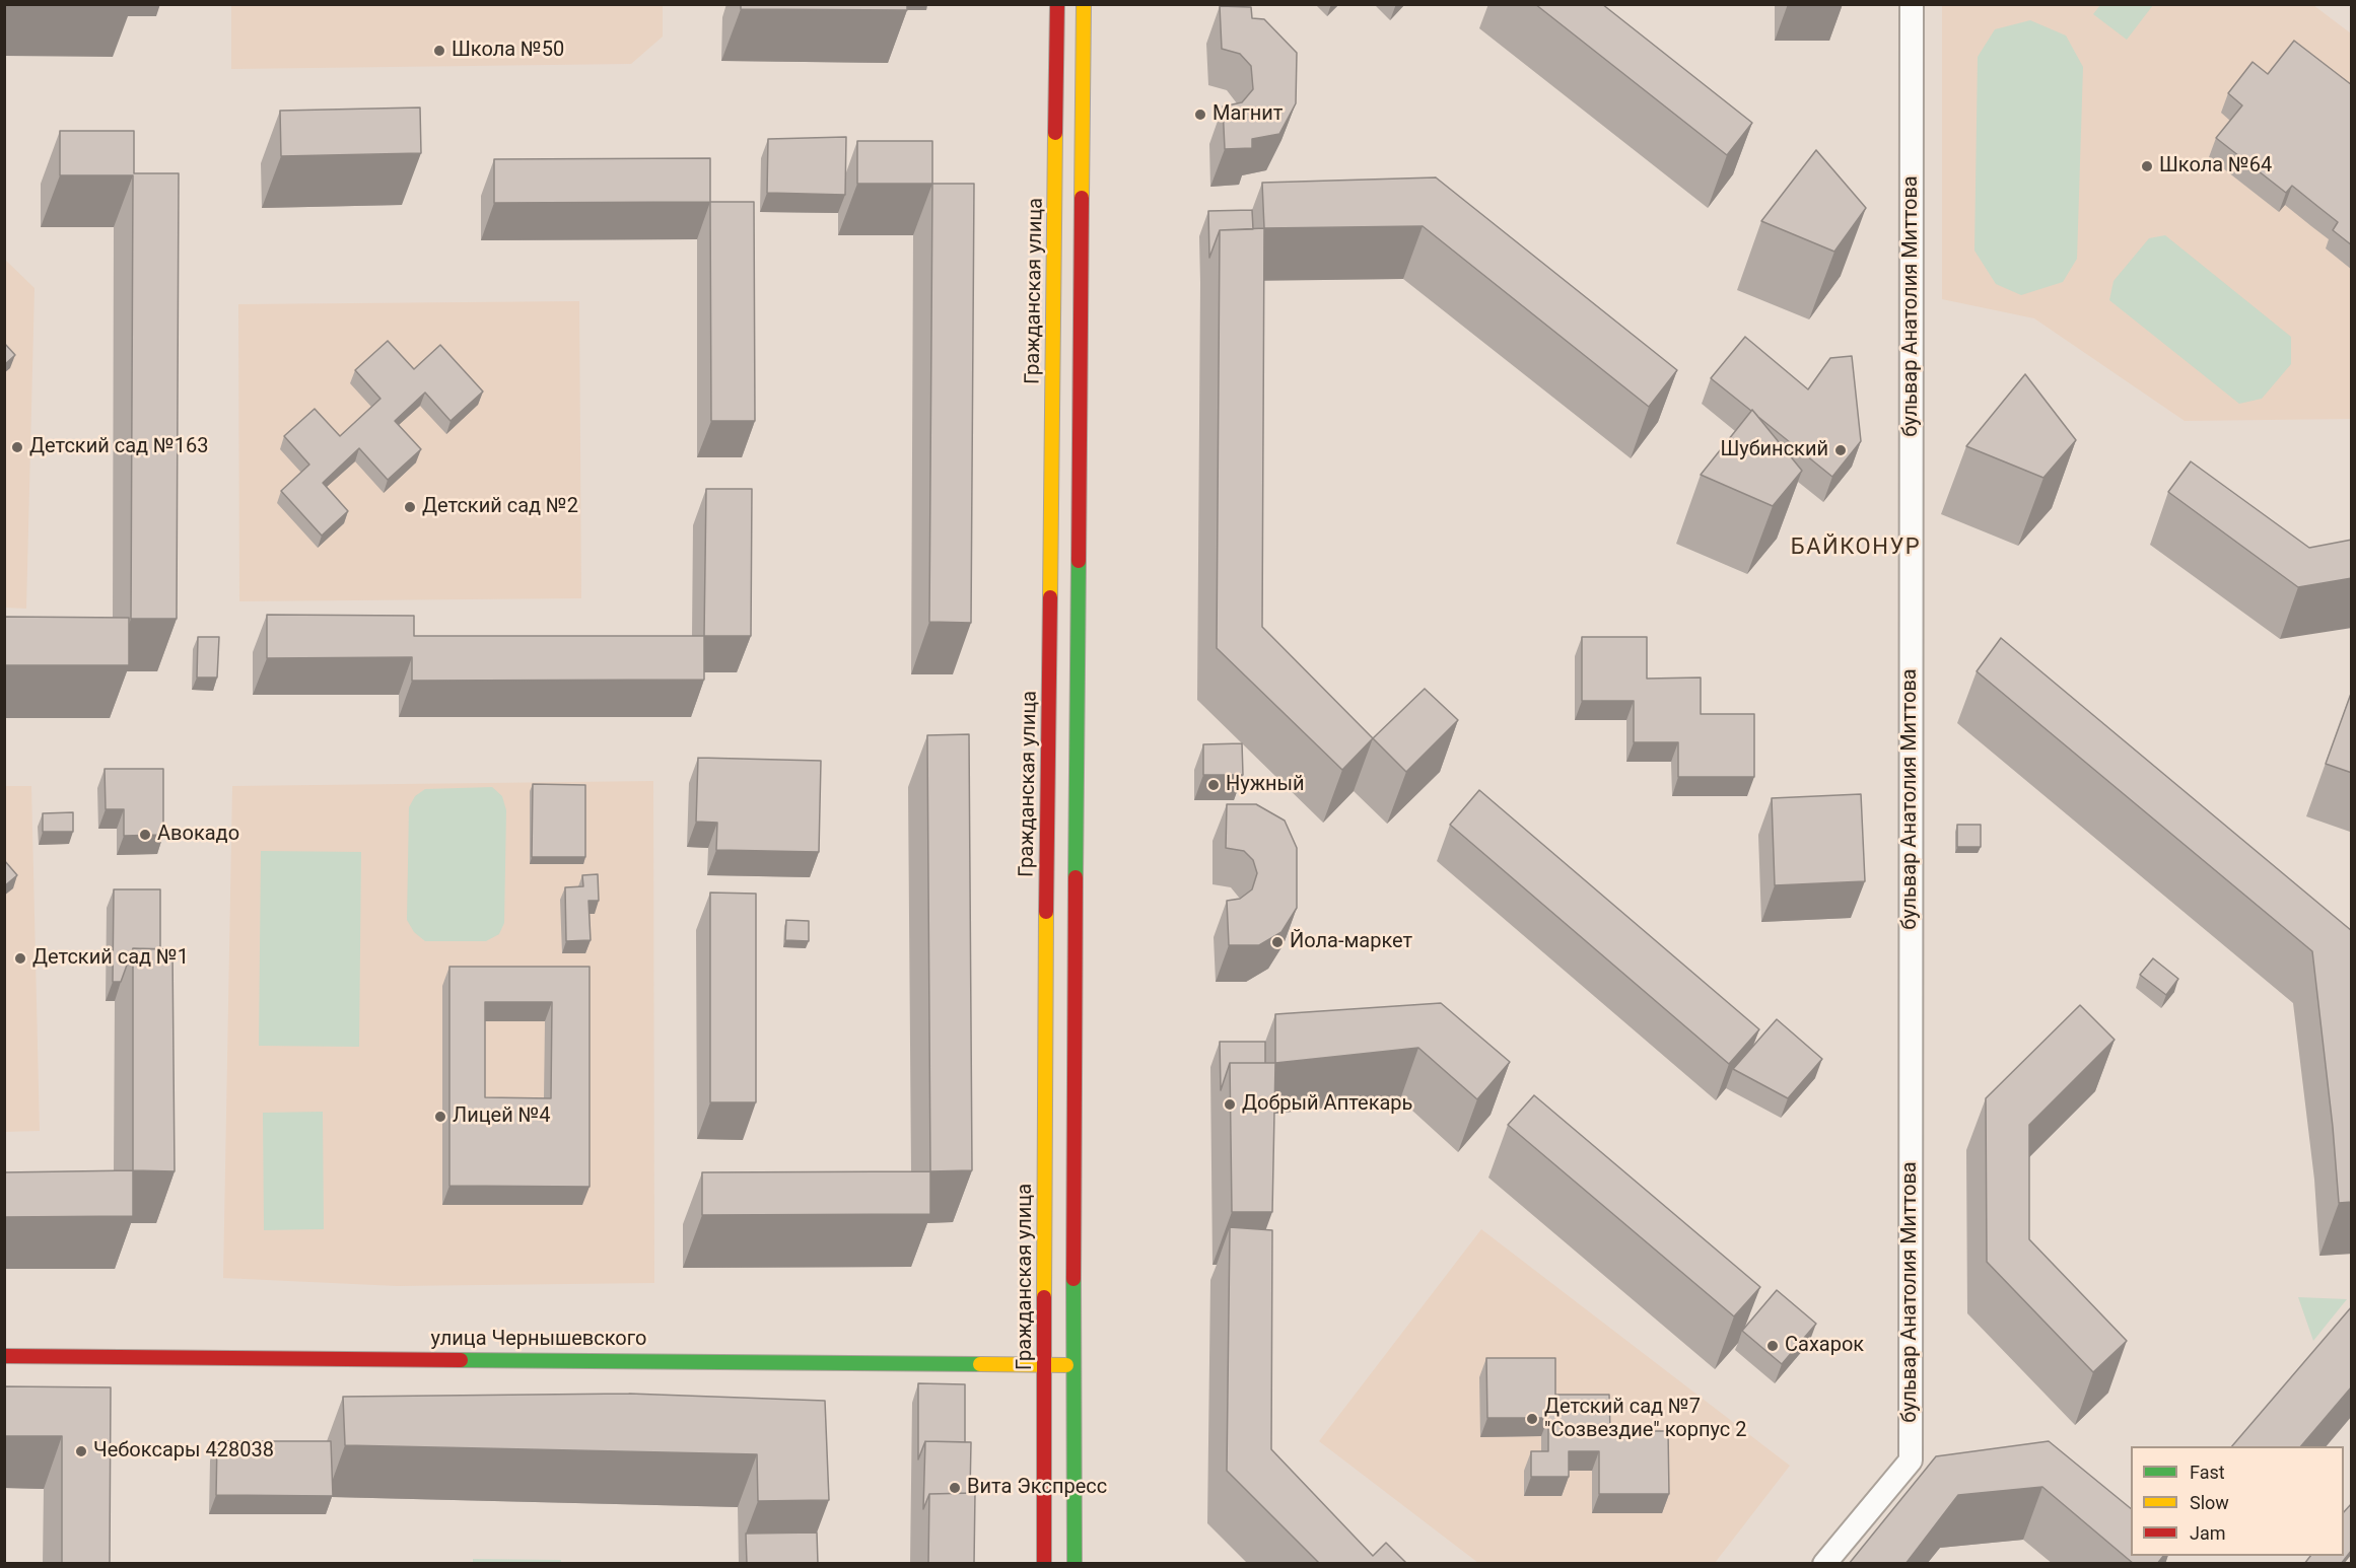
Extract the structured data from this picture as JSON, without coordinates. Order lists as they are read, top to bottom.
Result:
{
  "streets": {
    "main road": ["Гражданская улица", "улица Чернышевского"],
    "street": ["бульвар Анатолия Миттова"]
  },
  "crossings": [
    ["Гражданская улица", "улица Чернышевского"]
  ],
  "districts": ["БАЙКОНУР"],
  "places": [
    "Школа №50",
    "Магнит",
    "Школа №64",
    "Детский сад №163",
    "Шубинский",
    "Детский сад №2",
    "Нужный",
    "Авокадо",
    "Йола-маркет",
    "Детский сад №1",
    "Добрый Аптекарь",
    "Лицей №4",
    "Сахарок",
    "Детский сад №7 \"Созвездие\" корпус 2",
    "Чебоксары 428038",
    "Вита Экспресс"
  ],
  "legend": ["Fast", "Slow", "Jam"]
}
